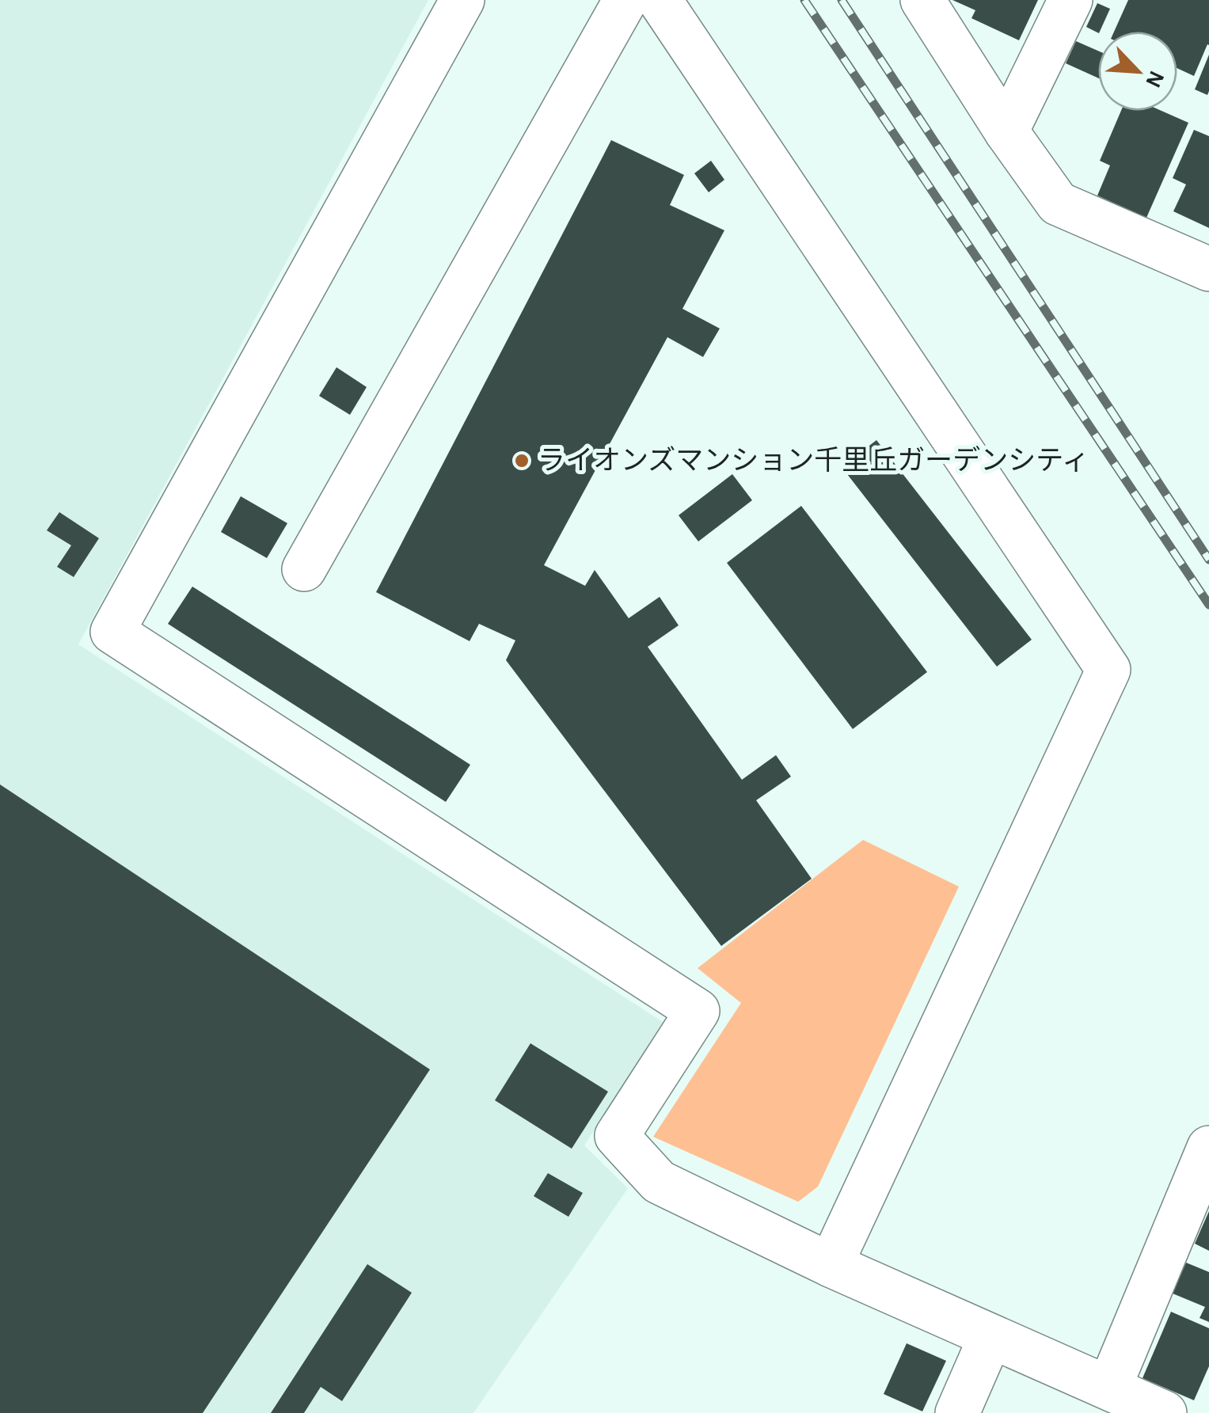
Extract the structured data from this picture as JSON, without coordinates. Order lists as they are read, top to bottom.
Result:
{
  "places": ["ライオンズマンション千里丘ガーデンシティ"],
  "north": "bottom right"
}
